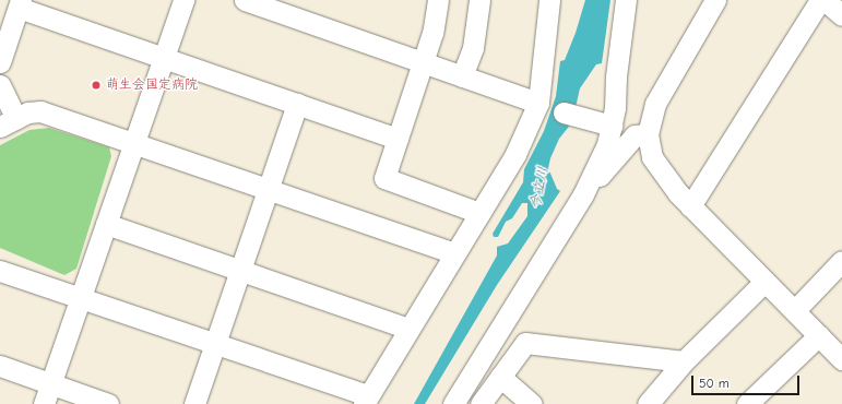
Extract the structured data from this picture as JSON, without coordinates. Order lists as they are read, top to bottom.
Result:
{
  "water": ["今立川"],
  "places": ["萌生会国定病院"],
  "scale_bar": "50 m"
}
